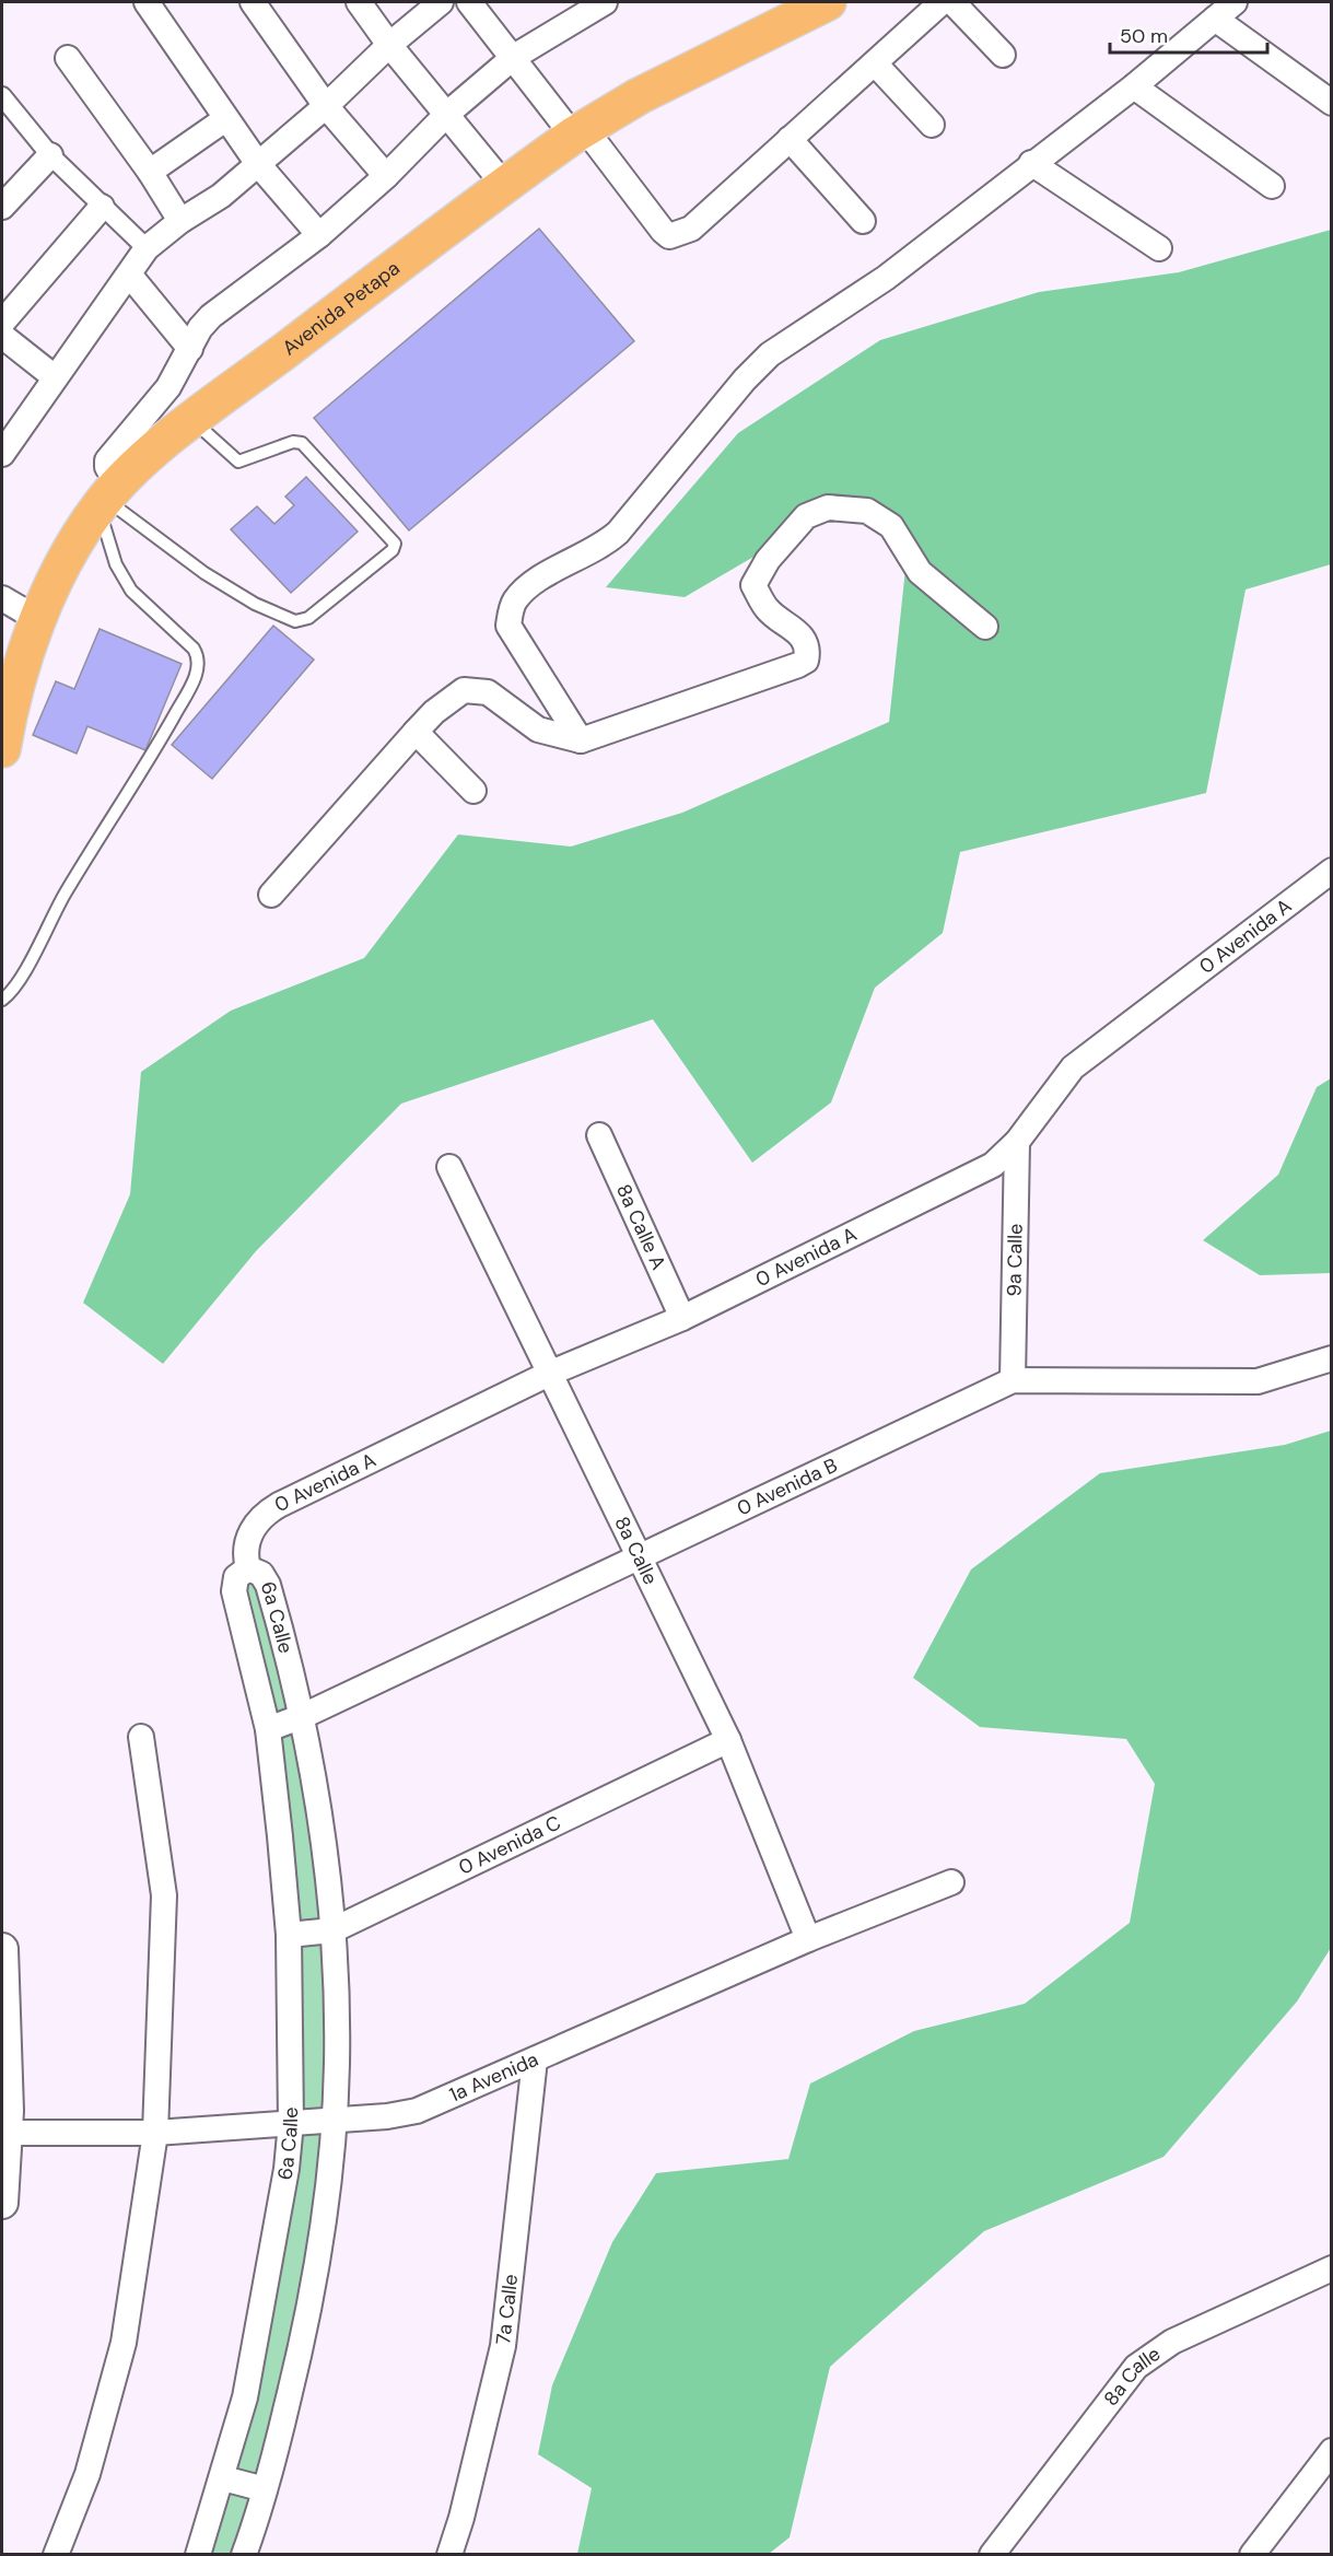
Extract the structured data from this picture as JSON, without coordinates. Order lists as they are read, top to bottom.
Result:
{
  "streets": {
    "main road": ["Avenida Petapa"],
    "street": [
      "0 Avenida A",
      "8a Calle A",
      "9a Calle",
      "0 Avenida B",
      "8a Calle",
      "6a Calle",
      "0 Avenida C",
      "1a Avenida",
      "7a Calle"
    ]
  },
  "crossings": [
    ["0 Avenida A", "8a Calle A"],
    ["0 Avenida A", "9a Calle"],
    ["0 Avenida A", "8a Calle"],
    ["0 Avenida A", "6a Calle"],
    ["9a Calle", "0 Avenida B"],
    ["0 Avenida B", "8a Calle"],
    ["0 Avenida B", "6a Calle"],
    ["8a Calle", "0 Avenida C"],
    ["8a Calle", "1a Avenida"],
    ["6a Calle", "0 Avenida C"],
    ["6a Calle", "1a Avenida"],
    ["1a Avenida", "7a Calle"]
  ],
  "scale_bar": "50 m"
}
